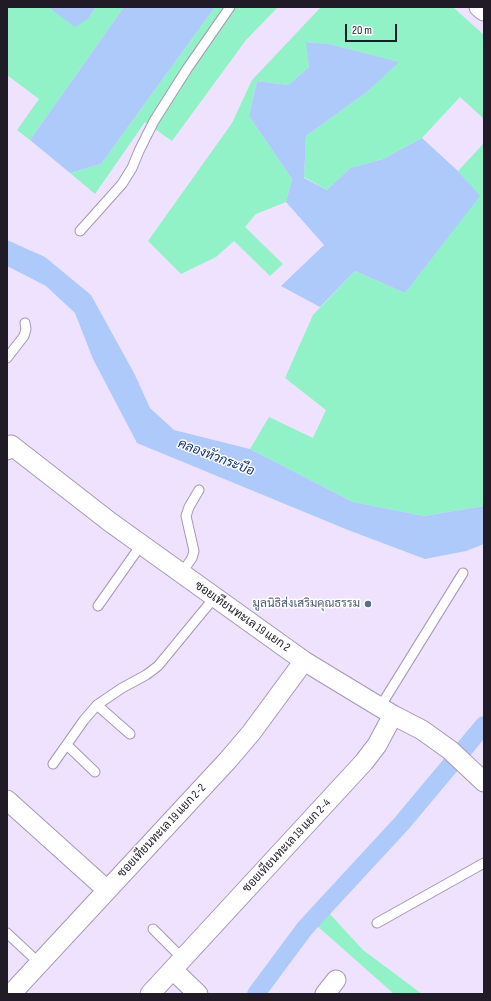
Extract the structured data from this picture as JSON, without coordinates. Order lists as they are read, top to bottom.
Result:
{
  "streets": {
    "street": ["ซอยเทียนทะเล 19 แยก 2", "ซอยเทียนทะเล 19 แยก 2-2", "ซอยเทียนทะเล 19 แยก 2-4"]
  },
  "crossings": [
    ["ซอยเทียนทะเล 19 แยก 2", "ซอยเทียนทะเล 19 แยก 2-2"],
    ["ซอยเทียนทะเล 19 แยก 2", "ซอยเทียนทะเล 19 แยก 2-4"]
  ],
  "water": ["คลองหัวกระบือ"],
  "places": ["มูลนิธิส่งเสริมคุณธรรม"],
  "scale_bar": "20 m"
}
